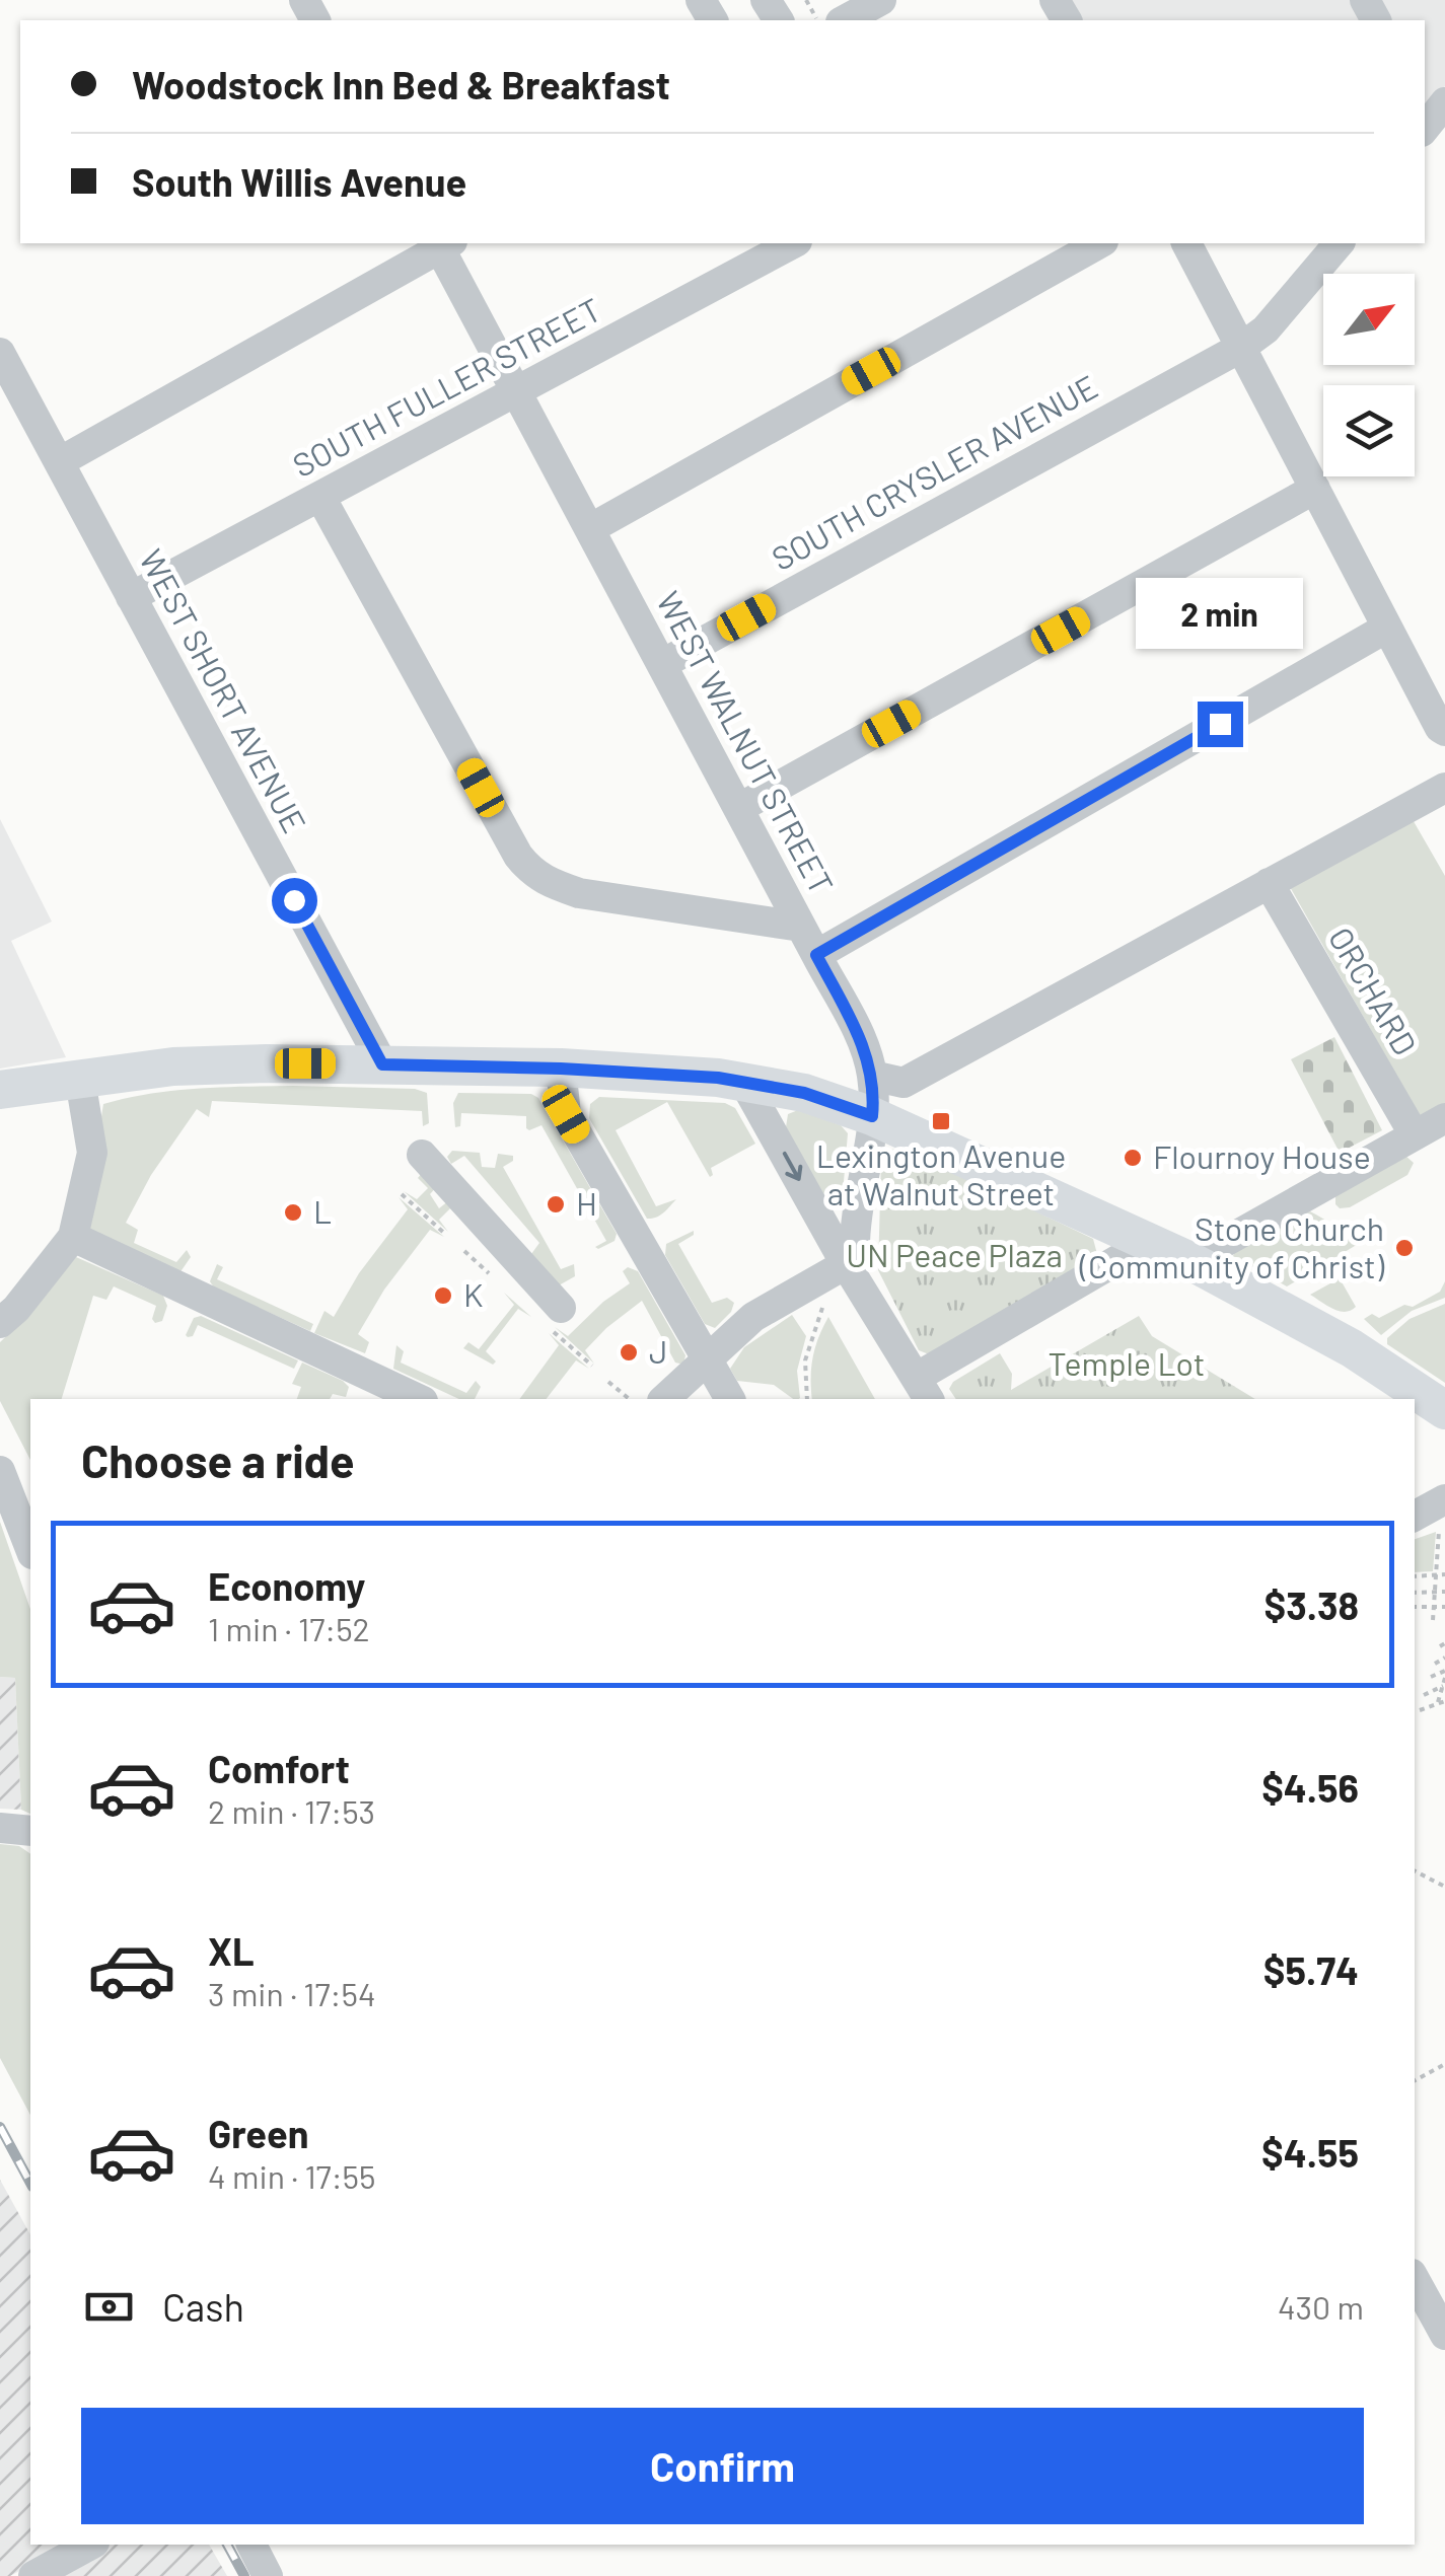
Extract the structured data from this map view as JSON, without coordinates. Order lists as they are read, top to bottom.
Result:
{
  "streets": {
    "street": [
      "SOUTH FULLER STREET",
      "SOUTH CRYSLER AVENUE",
      "WEST SHORT AVENUE",
      "WEST WALNUT STREET",
      "ORCHARD"
    ]
  },
  "crossings": [
    ["SOUTH FULLER STREET", "WEST SHORT AVENUE"],
    ["SOUTH FULLER STREET", "WEST WALNUT STREET"],
    ["SOUTH CRYSLER AVENUE", "WEST WALNUT STREET"]
  ],
  "parks": ["UN Peace Plaza", "Temple Lot"],
  "places": {
    "transit": ["Lexington Avenue at Walnut Street"],
    "other": [
      "Flournoy House",
      "H",
      "L",
      "Stone Church (Community of Christ)",
      "K",
      "J"
    ]
  },
  "north": "top right",
  "page": {
    "banner": ["Woodstock Inn Bed & Breakfast", "South Willis Avenue"],
    "bubble": "2 min",
    "heading": "Choose a ride",
    "list": [
      {
        "name": "Economy",
        "note": "1 min · 17:52",
        "value": "$3.38"
      },
      {
        "name": "Comfort",
        "note": "2 min · 17:53",
        "value": "$4.56"
      },
      {
        "name": "XL",
        "note": "3 min · 17:54",
        "value": "$5.74"
      },
      {
        "name": "Green",
        "note": "4 min · 17:55",
        "value": "$4.55"
      }
    ],
    "pay": ["Cash", "430 m"],
    "buttons": "Confirm"
  }
}
